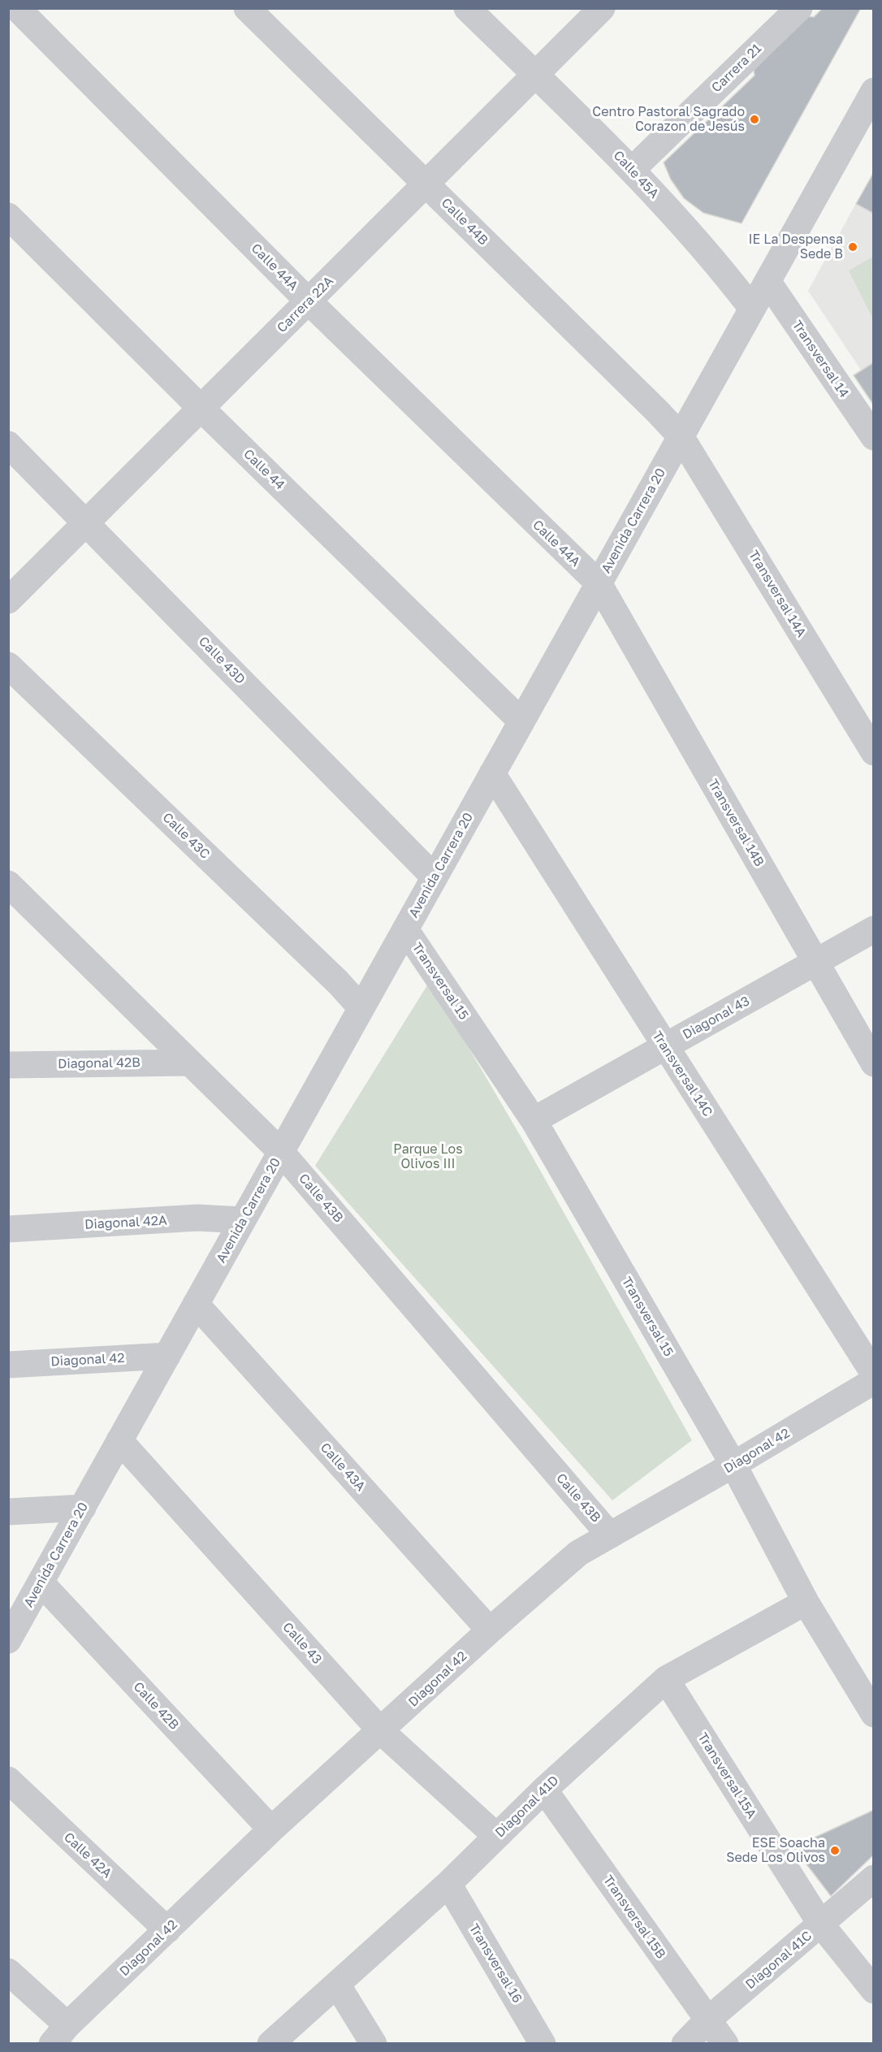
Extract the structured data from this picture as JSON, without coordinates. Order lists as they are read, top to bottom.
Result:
{
  "streets": {
    "street": [
      "Carrera 21",
      "Calle 45A",
      "Calle 44B",
      "Calle 44A",
      "Carrera 22A",
      "Transversal 14",
      "Calle 44",
      "Avenida Carrera 20",
      "Transversal 14A",
      "Calle 43D",
      "Transversal 14B",
      "Calle 43C",
      "Transversal 15",
      "Diagonal 43",
      "Diagonal 42B",
      "Transversal 14C",
      "Calle 43B",
      "Diagonal 42A",
      "Diagonal 42",
      "Calle 43A",
      "Calle 43",
      "Calle 42B",
      "Transversal 15A",
      "Diagonal 41D",
      "Calle 42A",
      "Transversal 15B",
      "Diagonal 41C",
      "Transversal 16"
    ]
  },
  "crossings": [
    ["Carrera 21", "Calle 45A"],
    ["Calle 45A", "Carrera 22A"],
    ["Calle 45A", "Avenida Carrera 20"],
    ["Calle 44B", "Carrera 22A"],
    ["Calle 44B", "Avenida Carrera 20"],
    ["Calle 44B", "Transversal 14A"],
    ["Calle 44A", "Carrera 22A"],
    ["Calle 44A", "Avenida Carrera 20"],
    ["Calle 44A", "Transversal 14B"],
    ["Carrera 22A", "Calle 44"],
    ["Carrera 22A", "Calle 43D"],
    ["Transversal 14", "Avenida Carrera 20"],
    ["Calle 44", "Avenida Carrera 20"],
    ["Avenida Carrera 20", "Transversal 14A"],
    ["Avenida Carrera 20", "Calle 43D"],
    ["Avenida Carrera 20", "Transversal 14B"],
    ["Avenida Carrera 20", "Calle 43C"],
    ["Avenida Carrera 20", "Transversal 15"],
    ["Avenida Carrera 20", "Transversal 14C"],
    ["Avenida Carrera 20", "Calle 43B"],
    ["Avenida Carrera 20", "Diagonal 42A"],
    ["Avenida Carrera 20", "Diagonal 42"],
    ["Avenida Carrera 20", "Calle 43A"],
    ["Avenida Carrera 20", "Calle 43"],
    ["Avenida Carrera 20", "Calle 42B"],
    ["Transversal 14B", "Diagonal 43"],
    ["Transversal 15", "Diagonal 43"],
    ["Transversal 15", "Diagonal 42"],
    ["Transversal 15", "Diagonal 41D"],
    ["Diagonal 43", "Transversal 14C"],
    ["Diagonal 42B", "Calle 43B"],
    ["Calle 43B", "Diagonal 42"],
    ["Diagonal 42", "Calle 43A"],
    ["Diagonal 42", "Calle 43"],
    ["Diagonal 42", "Calle 42B"],
    ["Diagonal 42", "Calle 42A"],
    ["Calle 43", "Diagonal 41D"],
    ["Transversal 15A", "Diagonal 41D"],
    ["Transversal 15A", "Diagonal 41C"],
    ["Diagonal 41D", "Transversal 15B"],
    ["Diagonal 41D", "Transversal 16"],
    ["Transversal 15B", "Diagonal 41C"]
  ],
  "parks": ["Parque Los Olivos III"],
  "places": ["Centro Pastoral Sagrado Corazon de Jesús", "IE La Despensa Sede B", "ESE Soacha Sede Los Olivos"]
}
